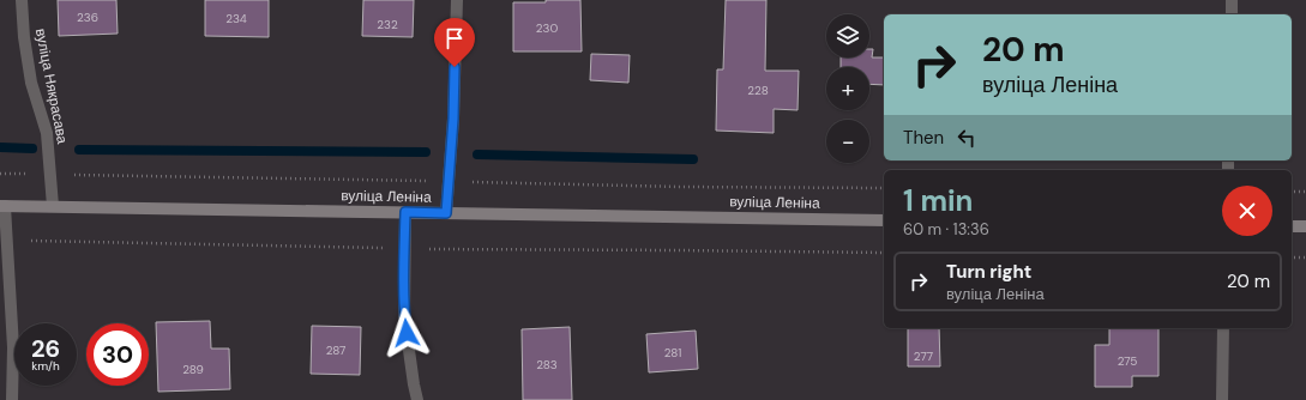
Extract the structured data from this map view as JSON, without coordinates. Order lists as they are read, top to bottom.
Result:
{
  "streets": {
    "main road": ["вуліца Леніна"],
    "street": ["вуліца Някрасава"]
  },
  "crossings": [
    ["вуліца Някрасава", "вуліца Леніна"]
  ],
  "house_numbers": [
    "236",
    "234",
    "232",
    "230",
    "228",
    "287",
    "281",
    "277",
    "275",
    "283",
    "289"
  ],
  "page": {
    "map_buttons": ["+", "−"],
    "turn": ["20 m", "вуліца Леніна"],
    "then": "Then",
    "heading": ["1 min", "60 m · 13:36"],
    "list": [
      {
        "name": "Turn right",
        "note": "вуліца Леніна",
        "value": "20 m"
      }
    ],
    "speed": "26 km/h",
    "limit": "30"
  }
}
